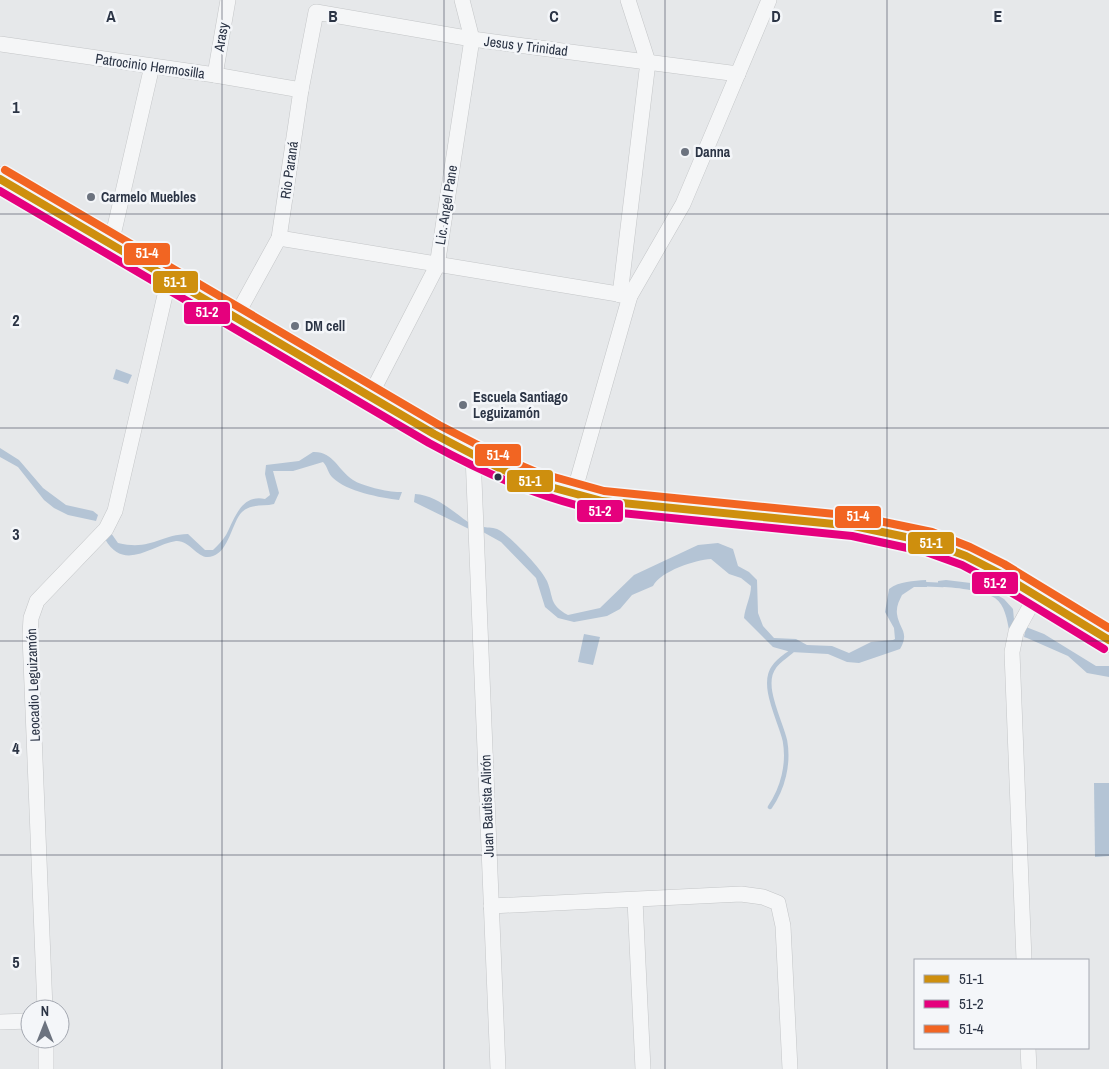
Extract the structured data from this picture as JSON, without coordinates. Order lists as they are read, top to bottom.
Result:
{
  "streets": {
    "street": [
      "Arasy",
      "Jesus y Trinidad",
      "Patrocinio Hermosilla",
      "Rio Paraná",
      "Lic. Angel Pane",
      "Leocadio Leguizamón",
      "Juan Bautista Alirón"
    ]
  },
  "crossings": [
    ["Arasy", "Patrocinio Hermosilla"],
    ["Jesus y Trinidad", "Rio Paraná"],
    ["Jesus y Trinidad", "Lic. Angel Pane"],
    ["Patrocinio Hermosilla", "Rio Paraná"]
  ],
  "places": [
    "Danna",
    "Carmelo Muebles",
    "DM cell",
    "Escuela Santiago Leguizamón"
  ],
  "lines": ["transit line 51-4", "transit line 51-1", "transit line 51-2"],
  "legend": ["51-1", "51-2", "51-4"],
  "north": "top",
  "grid": {
    "columns": [
      "A",
      "B",
      "C",
      "D",
      "E"
    ],
    "rows": [
      "1",
      "2",
      "3",
      "4",
      "5"
    ]
  }
}
